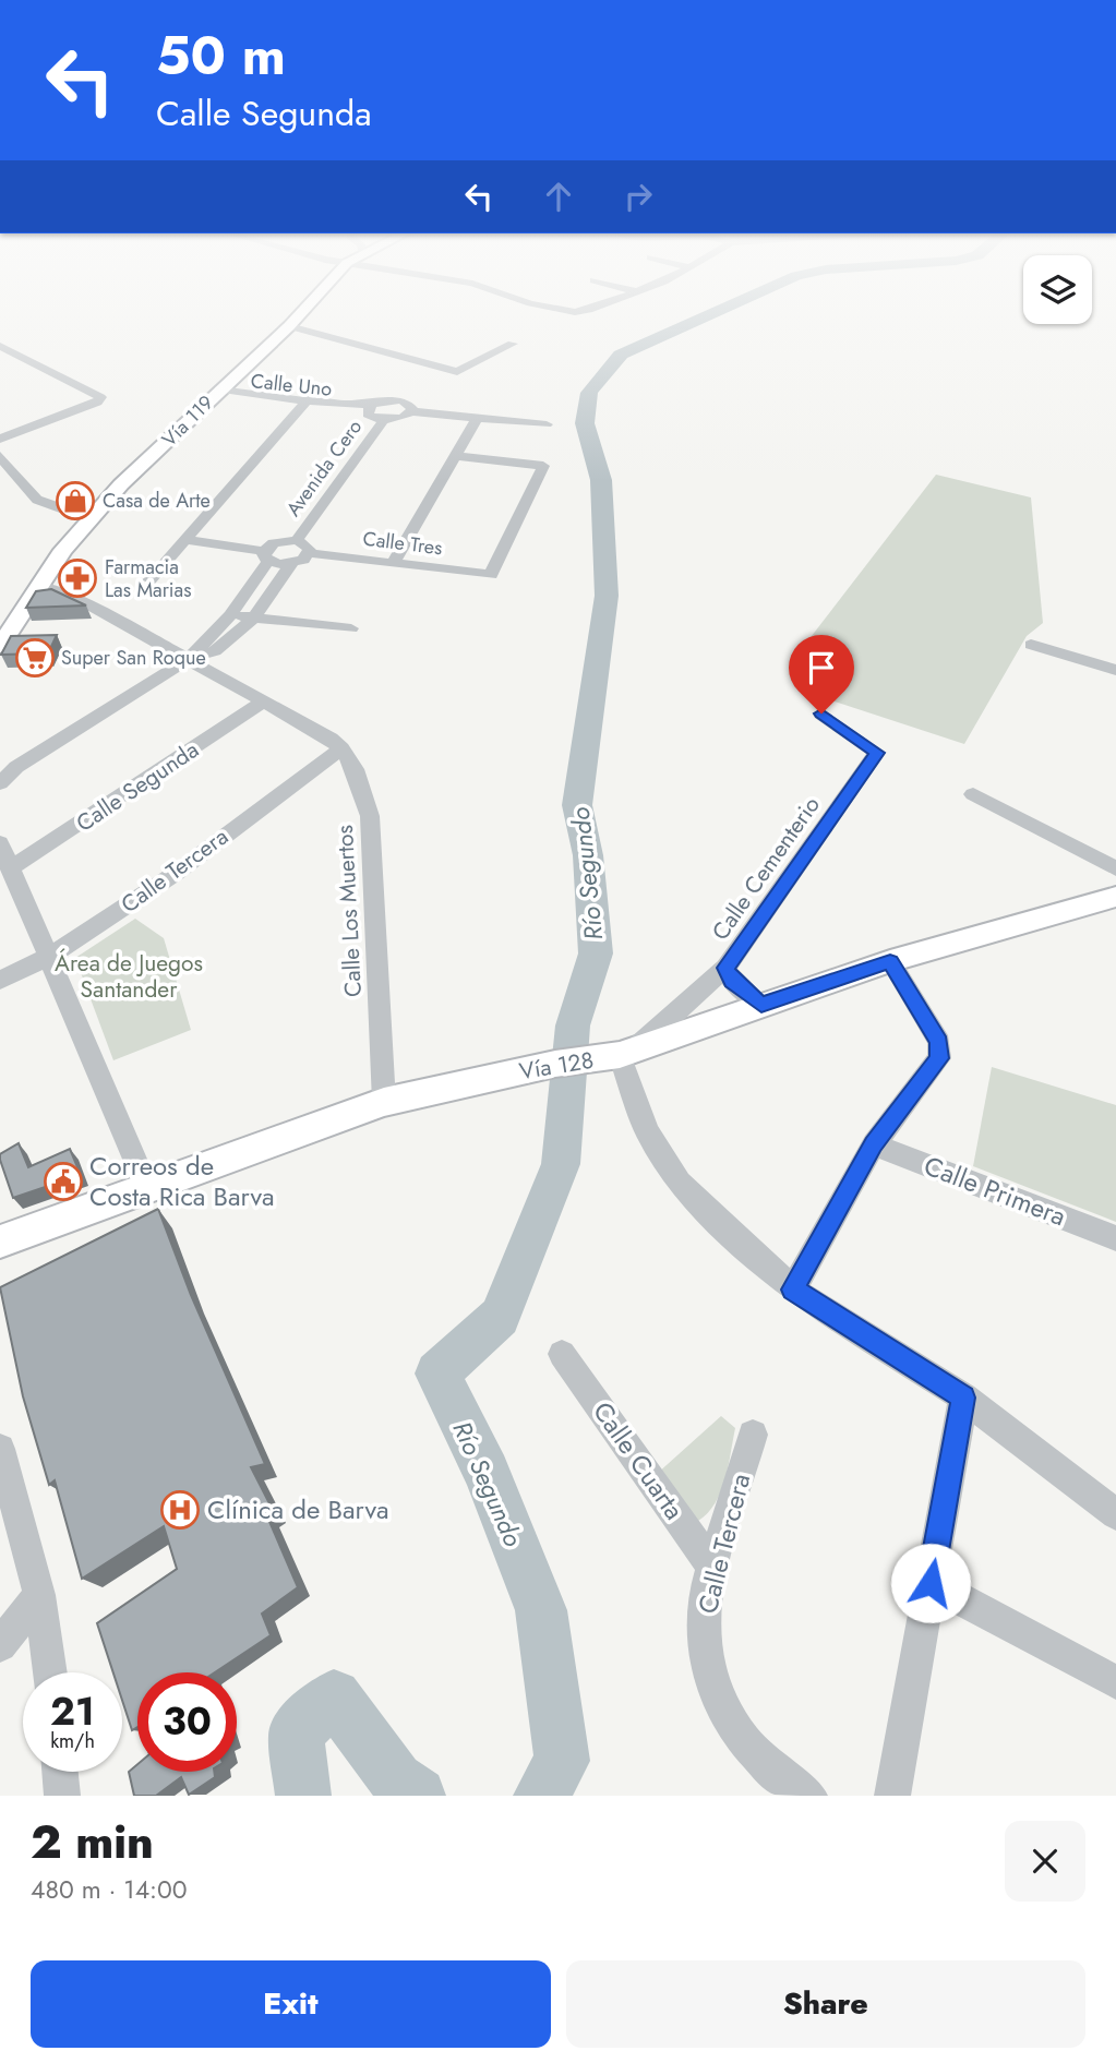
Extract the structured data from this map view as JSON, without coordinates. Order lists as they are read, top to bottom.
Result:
{
  "streets": {
    "main road": ["Vía 119", "Vía 128"],
    "street": [
      "Calle Uno",
      "Avenida Cero",
      "Calle Tres",
      "Calle Segunda",
      "Calle Cementerio",
      "Calle Tercera",
      "Calle Los Muertos",
      "Calle Primera",
      "Calle Cuarta"
    ]
  },
  "crossings": [
    ["Calle Uno", "Vía 119"],
    ["Vía 119", "Calle Los Muertos"],
    ["Calle Segunda", "Calle Los Muertos"],
    ["Calle Cementerio", "Vía 128"],
    ["Calle Tercera", "Calle Los Muertos"],
    ["Calle Tercera", "Calle Cuarta"],
    ["Calle Los Muertos", "Vía 128"]
  ],
  "water": ["Río Segundo"],
  "parks": ["Área de Juegos Santander"],
  "places": {
    "shop": ["Casa de Arte"],
    "pharmacy": ["Farmacia Las Marias"],
    "supermarket": ["Super San Roque"],
    "public building": ["Correos de Costa Rica Barva"],
    "hospital": ["Clínica de Barva"]
  },
  "page": {
    "turn": ["50 m", "Calle Segunda"],
    "speed": "21 km/h",
    "limit": "30",
    "heading": ["2 min", "480 m · 14:00"],
    "buttons": ["Exit", "Share"]
  }
}
